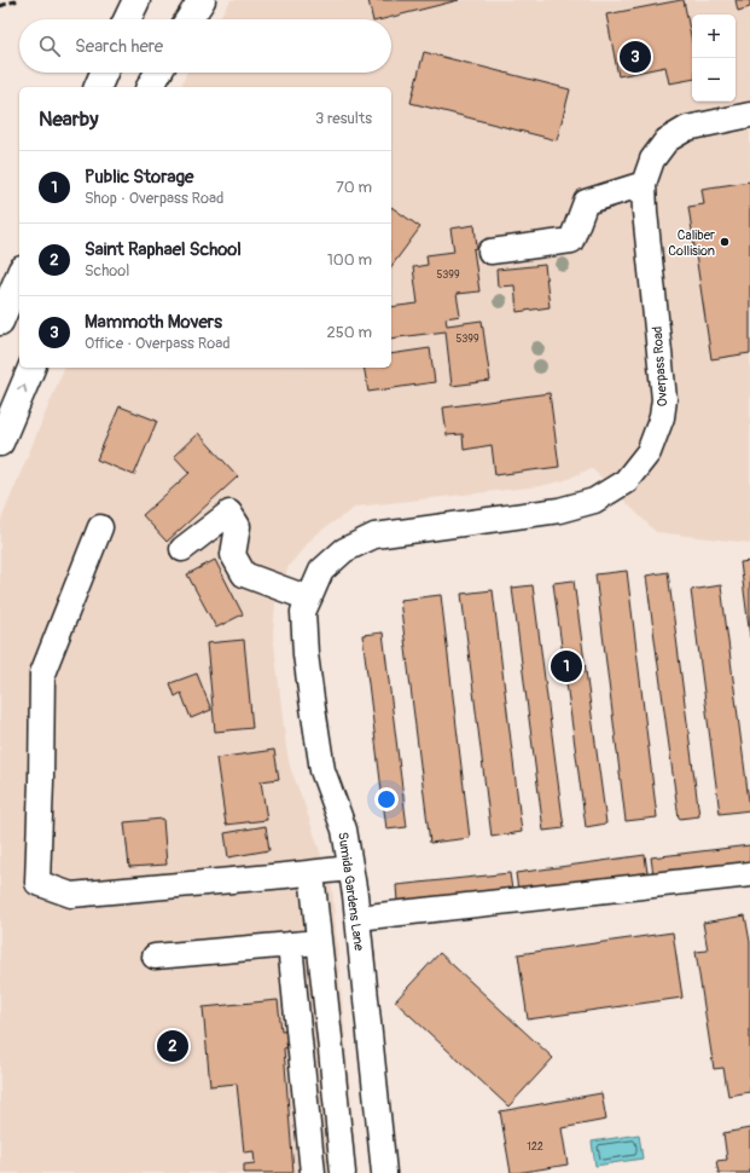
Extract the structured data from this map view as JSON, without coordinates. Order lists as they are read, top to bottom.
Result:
{
  "streets": {
    "street": ["Overpass Road", "Sumida Gardens Lane"]
  },
  "crossings": [
    ["Overpass Road", "Sumida Gardens Lane"]
  ],
  "places": ["Caliber Collision"],
  "house_numbers": ["5399", "5399", "122"],
  "page": {
    "map_buttons": ["+", "−"],
    "search": "Search here",
    "pins": ["3", "1", "2"],
    "heading": ["Nearby", "3 results"],
    "list": [
      {
        "mark": "1",
        "name": "Public Storage",
        "note": "Shop · Overpass Road",
        "value": "70 m"
      },
      {
        "mark": "2",
        "name": "Saint Raphael School",
        "note": "School",
        "value": "100 m"
      },
      {
        "mark": "3",
        "name": "Mammoth Movers",
        "note": "Office · Overpass Road",
        "value": "250 m"
      }
    ]
  }
}
